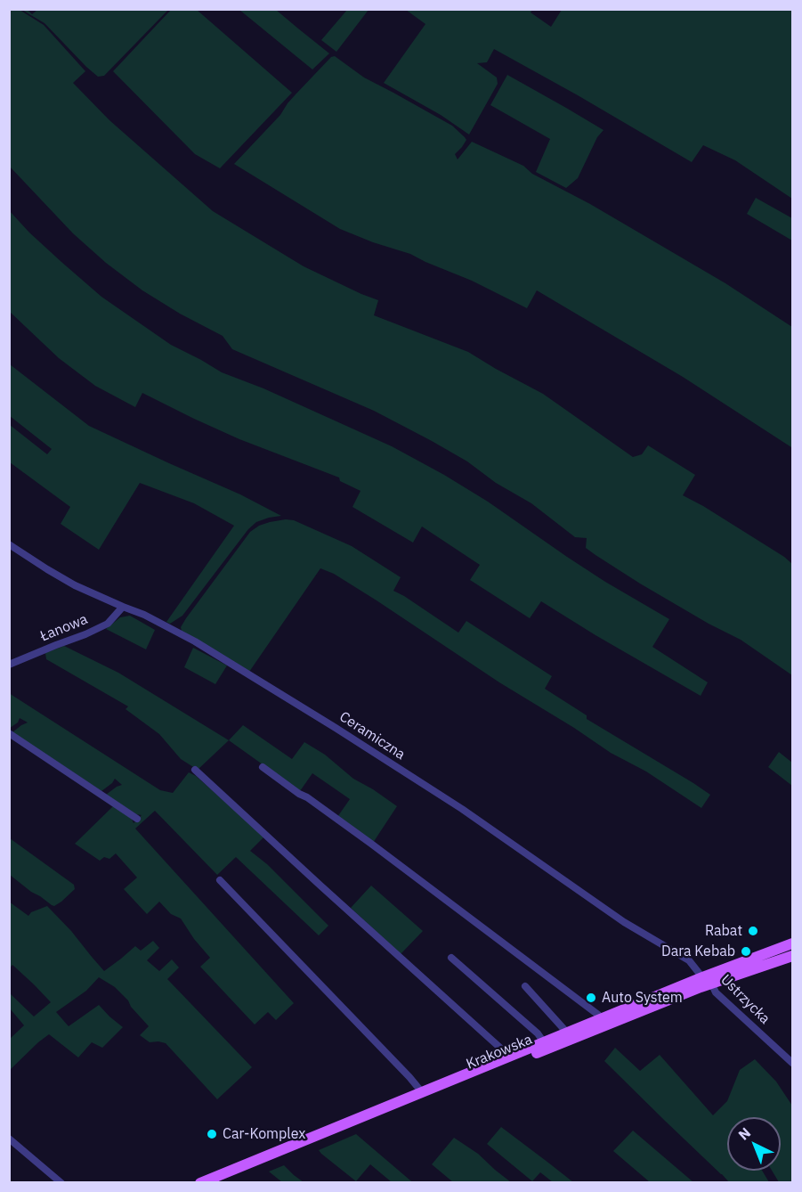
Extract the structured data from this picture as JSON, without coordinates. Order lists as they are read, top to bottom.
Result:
{
  "streets": {
    "main road": ["Krakowska"],
    "street": ["Łanowa", "Ceramiczna", "Ustrzycka"]
  },
  "crossings": [
    ["Łanowa", "Ceramiczna"],
    ["Ceramiczna", "Ustrzycka"],
    ["Ceramiczna", "Krakowska"],
    ["Ustrzycka", "Krakowska"]
  ],
  "places": [
    "Rabat",
    "Dara Kebab",
    "Auto System",
    "Car-Komplex"
  ],
  "north": "top left"
}
